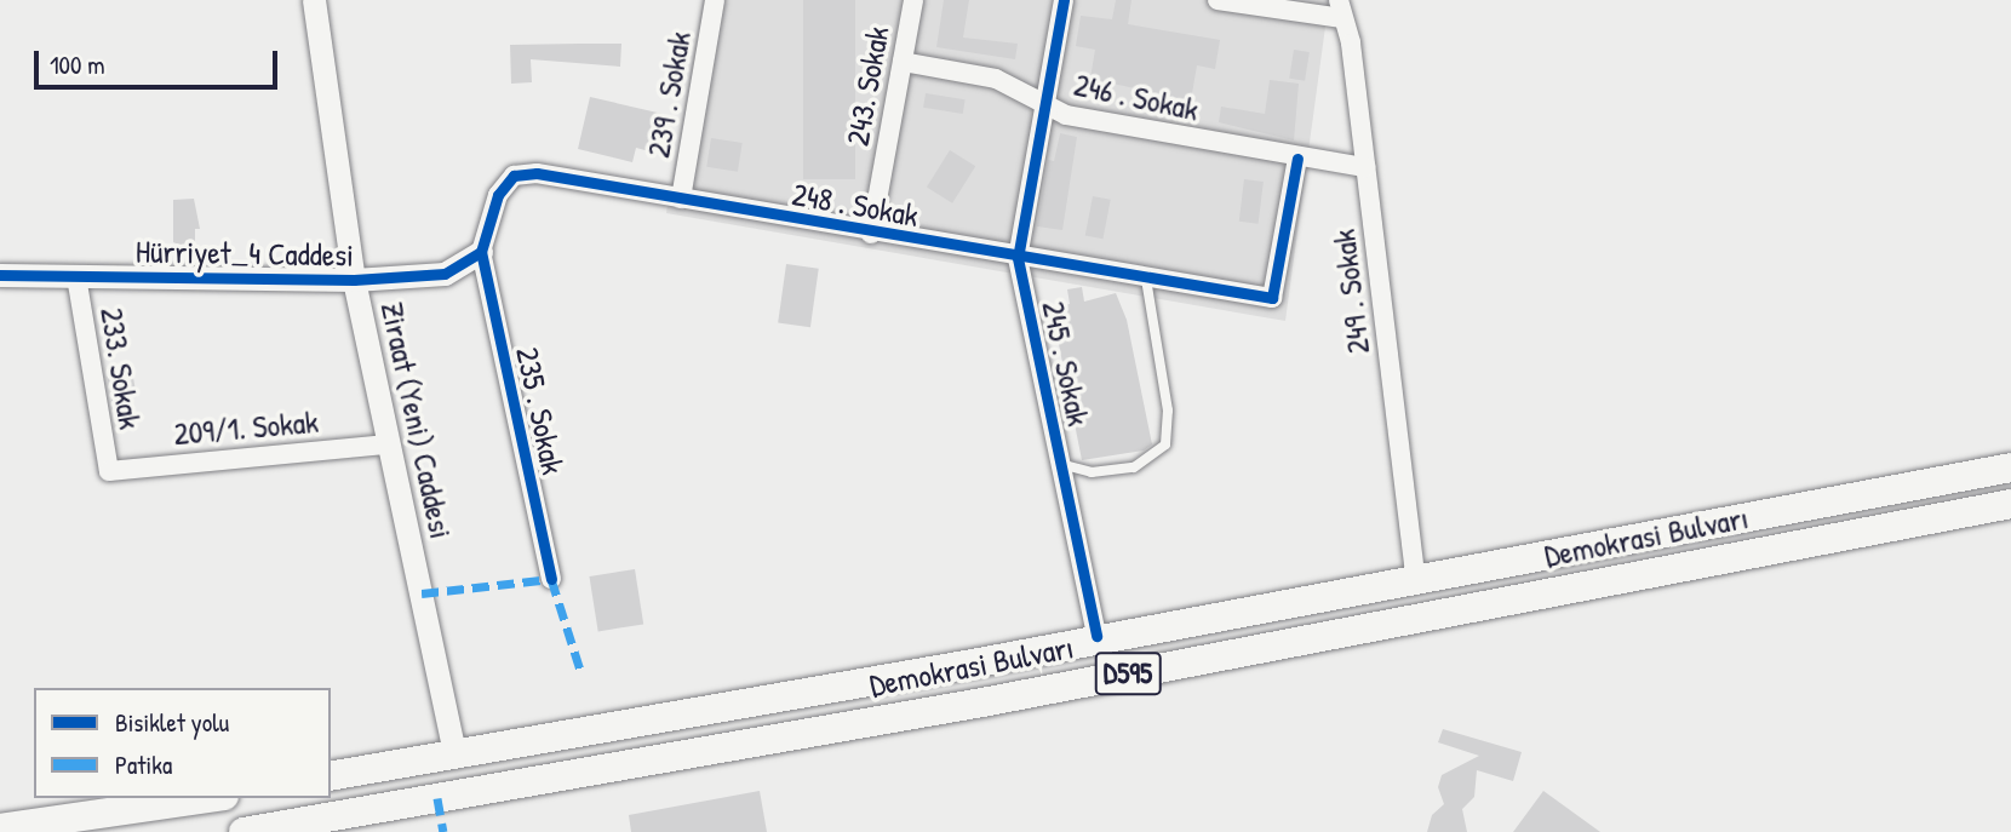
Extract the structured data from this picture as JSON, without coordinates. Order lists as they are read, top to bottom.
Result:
{
  "streets": {
    "highway": ["Demokrasi Bulvarı", "D595"],
    "street": [
      "243. Sokak",
      "239 . Sokak",
      "246 . Sokak",
      "248 . Sokak",
      "Hürriyet_4 Caddesi",
      "249 . Sokak",
      "245 . Sokak",
      "233. Sokak",
      "235 . Sokak",
      "Ziraat (Yeni) Caddesi",
      "209/1. Sokak"
    ]
  },
  "crossings": [
    ["243. Sokak", "246 . Sokak"],
    ["243. Sokak", "248 . Sokak"],
    ["239 . Sokak", "248 . Sokak"],
    ["246 . Sokak", "248 . Sokak"],
    ["246 . Sokak", "249 . Sokak"],
    ["246 . Sokak", "245 . Sokak"],
    ["248 . Sokak", "Hürriyet_4 Caddesi"],
    ["248 . Sokak", "245 . Sokak"],
    ["248 . Sokak", "235 . Sokak"],
    ["Hürriyet_4 Caddesi", "233. Sokak"],
    ["Hürriyet_4 Caddesi", "235 . Sokak"],
    ["Hürriyet_4 Caddesi", "Ziraat (Yeni) Caddesi"],
    ["249 . Sokak", "Demokrasi Bulvarı"],
    ["245 . Sokak", "Demokrasi Bulvarı"],
    ["233. Sokak", "209/1. Sokak"],
    ["Ziraat (Yeni) Caddesi", "209/1. Sokak"],
    ["Ziraat (Yeni) Caddesi", "Demokrasi Bulvarı"]
  ],
  "legend": ["Bisiklet yolu", "Patika"],
  "scale_bar": "100 m"
}
